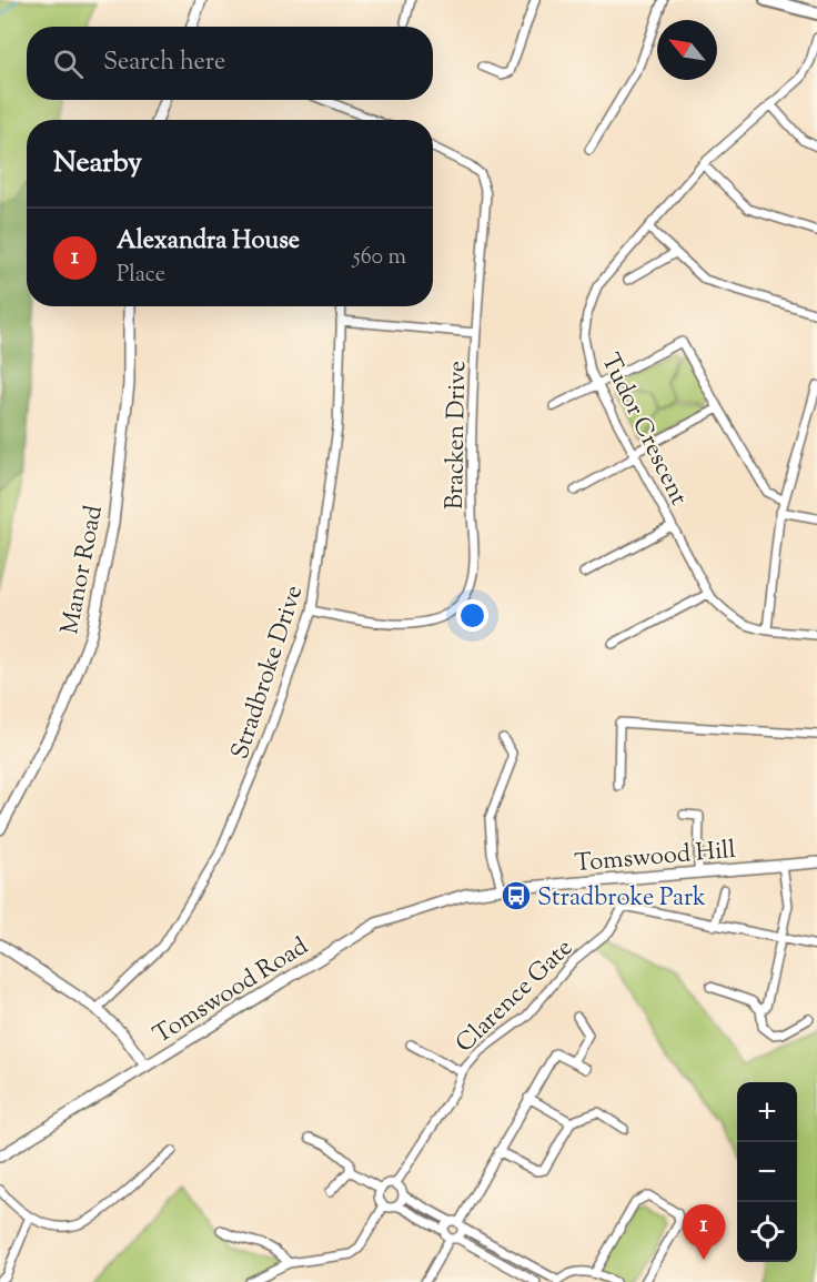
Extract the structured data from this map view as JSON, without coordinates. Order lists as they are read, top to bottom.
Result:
{
  "streets": {
    "street": [
      "Tudor Crescent",
      "Bracken Drive",
      "Manor Road",
      "Stradbroke Drive",
      "Tomswood Hill",
      "Tomswood Road",
      "Clarence Gate"
    ]
  },
  "crossings": [
    ["Bracken Drive", "Stradbroke Drive"],
    ["Tomswood Hill", "Tomswood Road"]
  ],
  "places": {
    "bus stop": ["Stradbroke Park"]
  },
  "north": "top left",
  "page": {
    "search": "Search here",
    "heading": "Nearby",
    "list": [
      {
        "mark": "1",
        "name": "Alexandra House",
        "note": "Place",
        "value": "560 m"
      }
    ],
    "map_buttons": ["+", "−"],
    "pins": "1"
  }
}
